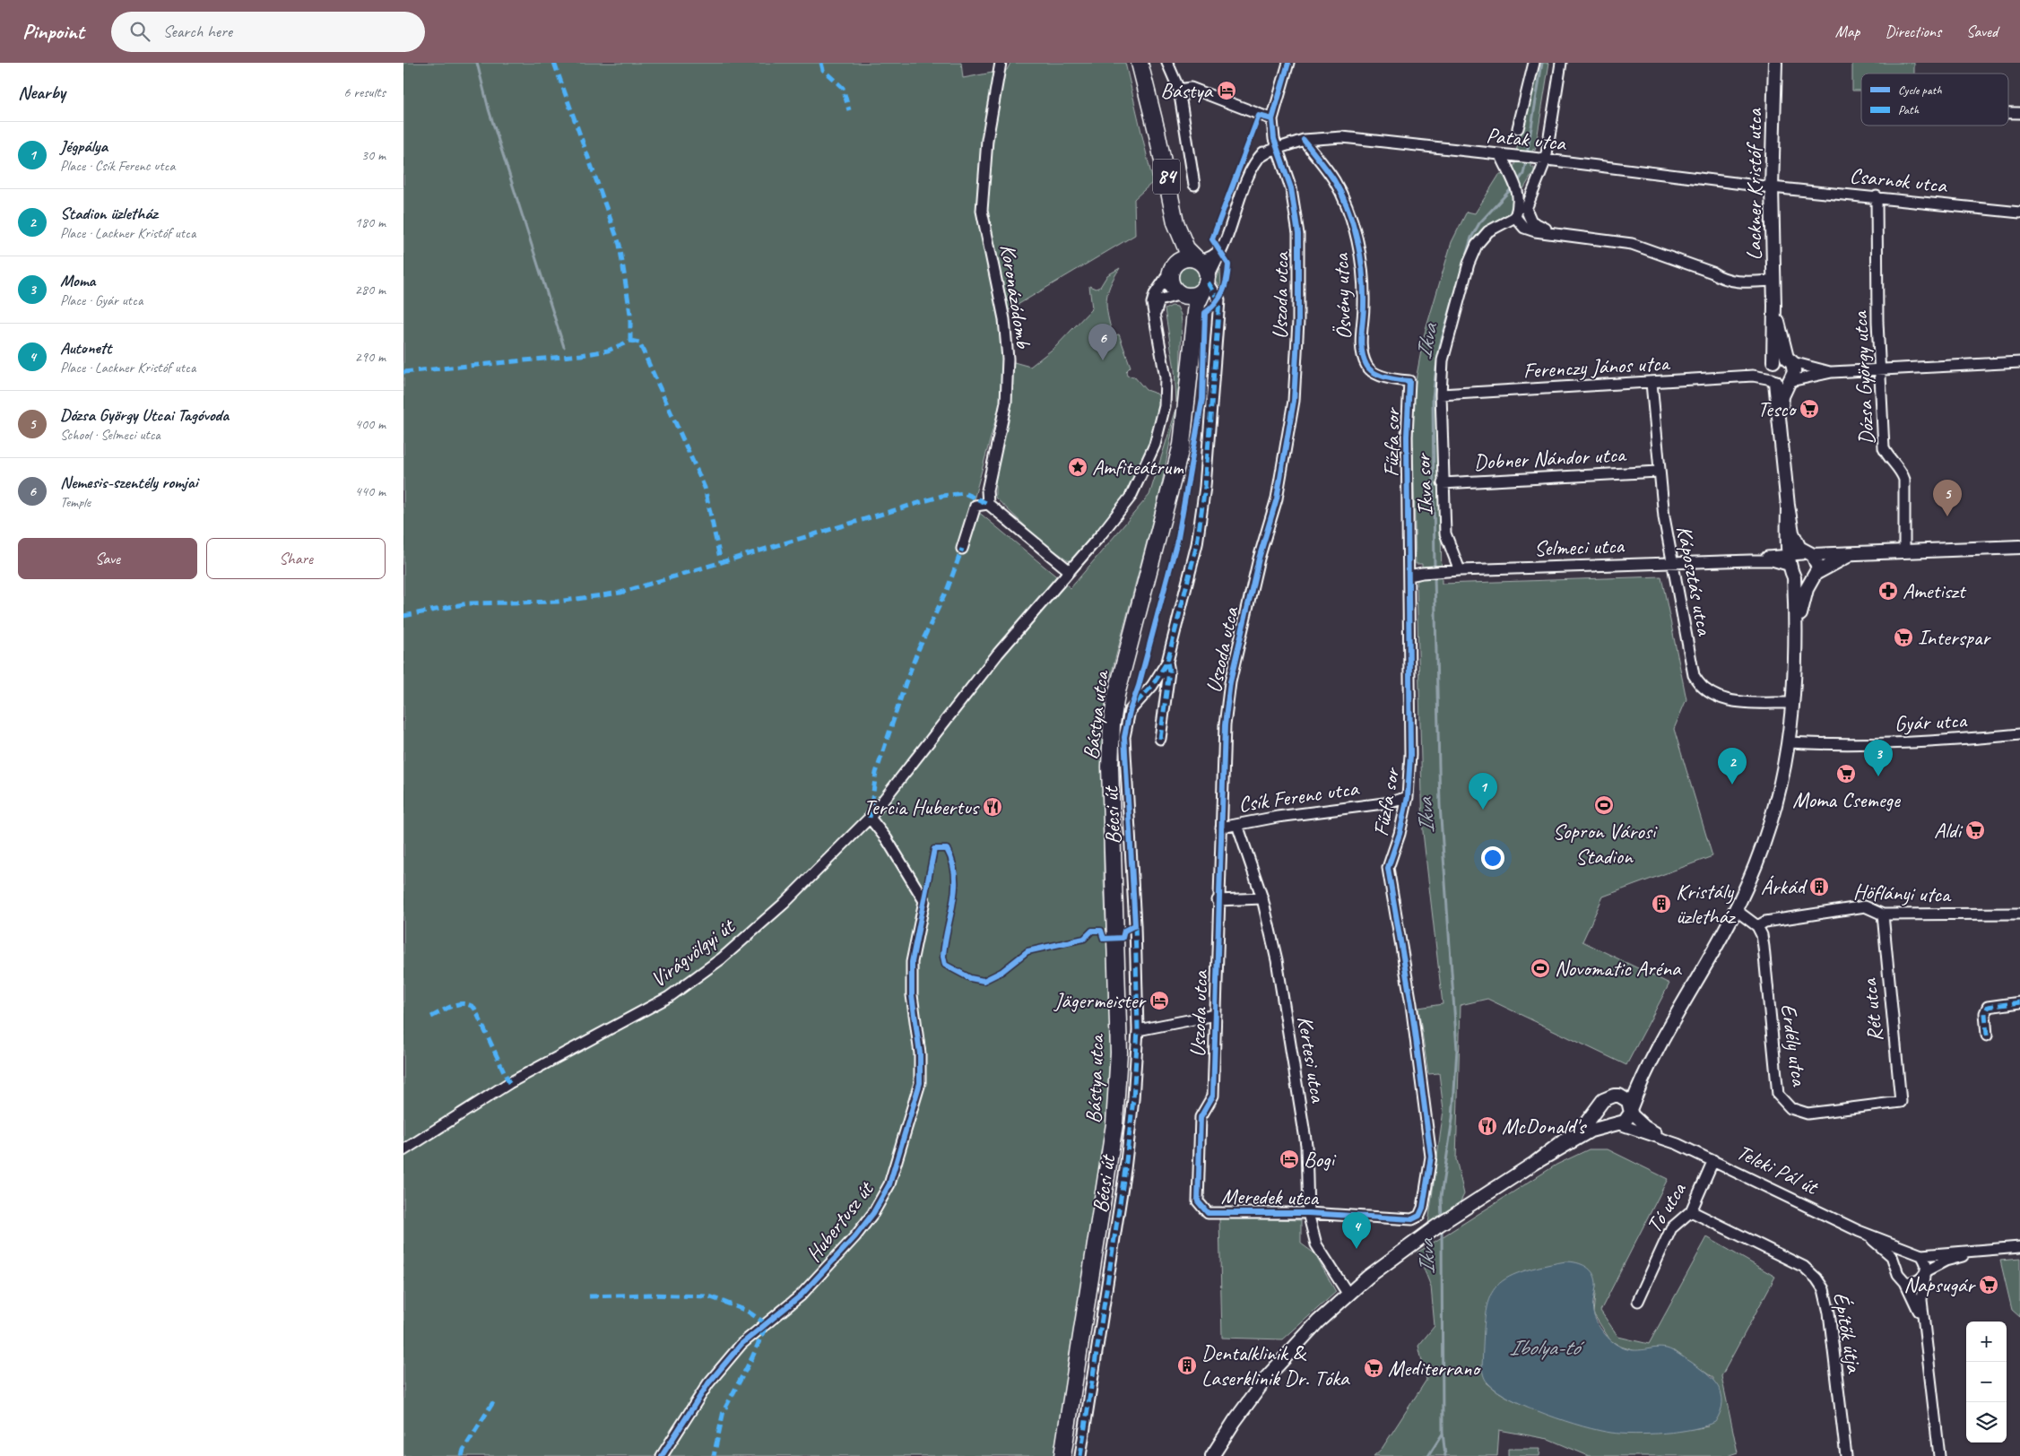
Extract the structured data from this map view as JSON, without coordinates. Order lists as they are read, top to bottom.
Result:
{
  "streets": {
    "main road": ["84", "Bástya utca"],
    "street": [
      "Patak utca",
      "Csarnok utca",
      "Lackner Kristóf utca",
      "Koronázódomb",
      "Uszoda utca",
      "Ösvény utca",
      "Ferenczy János utca",
      "Dózsa György utca",
      "Fűzfa sor",
      "Dobner Nándor utca",
      "Ikva sor",
      "Selmeci utca",
      "Káposztás utca",
      "Gyár utca",
      "Csík Ferenc utca",
      "Bécsi út",
      "Höflányi utca",
      "Virágvölgyi út",
      "Rét utca",
      "Erdély utca",
      "Kertesi utca",
      "Teleki Pál út",
      "Meredek utca",
      "Tó utca",
      "Hubertusz út",
      "Építők útja"
    ]
  },
  "crossings": [
    ["Patak utca", "Csarnok utca"],
    ["Patak utca", "Lackner Kristóf utca"],
    ["Patak utca", "Uszoda utca"],
    ["Patak utca", "Ösvény utca"],
    ["84", "Bástya utca"],
    ["84", "Bécsi út"],
    ["84", "Virágvölgyi út"],
    ["Csarnok utca", "Lackner Kristóf utca"],
    ["Csarnok utca", "Dózsa György utca"],
    ["Lackner Kristóf utca", "Ferenczy János utca"],
    ["Lackner Kristóf utca", "Selmeci utca"],
    ["Lackner Kristóf utca", "Káposztás utca"],
    ["Lackner Kristóf utca", "Gyár utca"],
    ["Lackner Kristóf utca", "Kertesi utca"],
    ["Uszoda utca", "Csík Ferenc utca"],
    ["Uszoda utca", "Meredek utca"],
    ["Ösvény utca", "Fűzfa sor"],
    ["Ferenczy János utca", "Ikva sor"],
    ["Ferenczy János utca", "Káposztás utca"],
    ["Dózsa György utca", "Selmeci utca"],
    ["Fűzfa sor", "Selmeci utca"],
    ["Fűzfa sor", "Csík Ferenc utca"],
    ["Fűzfa sor", "Meredek utca"],
    ["Dobner Nándor utca", "Ikva sor"],
    ["Dobner Nándor utca", "Káposztás utca"],
    ["Ikva sor", "Selmeci utca"],
    ["Selmeci utca", "Káposztás utca"],
    ["Bástya utca", "Bécsi út"],
    ["Bástya utca", "Virágvölgyi út"],
    ["Csík Ferenc utca", "Kertesi utca"],
    ["Bécsi út", "Virágvölgyi út"],
    ["Höflányi utca", "Rét utca"],
    ["Höflányi utca", "Erdély utca"],
    ["Virágvölgyi út", "Hubertusz út"],
    ["Rét utca", "Erdély utca"],
    ["Kertesi utca", "Meredek utca"],
    ["Teleki Pál út", "Tó utca"],
    ["Tó utca", "Építők útja"]
  ],
  "water": ["Ikva", "Ibolya-tó"],
  "places": {
    "hotel": ["Bástya", "Jägermeister", "Bogi"],
    "supermarket": [
      "Tesco",
      "Interspar",
      "Moma Csemege",
      "Aldi",
      "Napsugár",
      "Mediterrano"
    ],
    "place": ["Amfiteátrum"],
    "pharmacy": ["Ametiszt"],
    "sports": ["Sopron Városi Stadion", "Novomatic Aréna"],
    "restaurant": ["Tercia Hubertus", "McDonald's"],
    "building": ["Árkád", "Kristály üzletház", "Dentalklinik & Laserklinik Dr. Tóka"]
  },
  "legend": ["Cycle path", "Path"],
  "page": {
    "header": "Pinpoint",
    "search": "Search here",
    "nav": ["Map", "Directions", "Saved"],
    "heading": ["Nearby", "6 results"],
    "list": [
      {
        "mark": "1",
        "name": "Jégpálya",
        "note": "Place · Csík Ferenc utca",
        "value": "30 m"
      },
      {
        "mark": "2",
        "name": "Stadion üzletház",
        "note": "Place · Lackner Kristóf utca",
        "value": "180 m"
      },
      {
        "mark": "3",
        "name": "Moma",
        "note": "Place · Gyár utca",
        "value": "280 m"
      },
      {
        "mark": "4",
        "name": "Autonett",
        "note": "Place · Lackner Kristóf utca",
        "value": "290 m"
      },
      {
        "mark": "5",
        "name": "Dózsa György Utcai Tagóvoda",
        "note": "School · Selmeci utca",
        "value": "400 m"
      },
      {
        "mark": "6",
        "name": "Nemesis-szentély romjai",
        "note": "Temple",
        "value": "440 m"
      }
    ],
    "pins": [
      "6",
      "5",
      "3",
      "2",
      "1",
      "4"
    ],
    "buttons": ["Save", "Share"],
    "map_buttons": ["+", "−"]
  }
}
